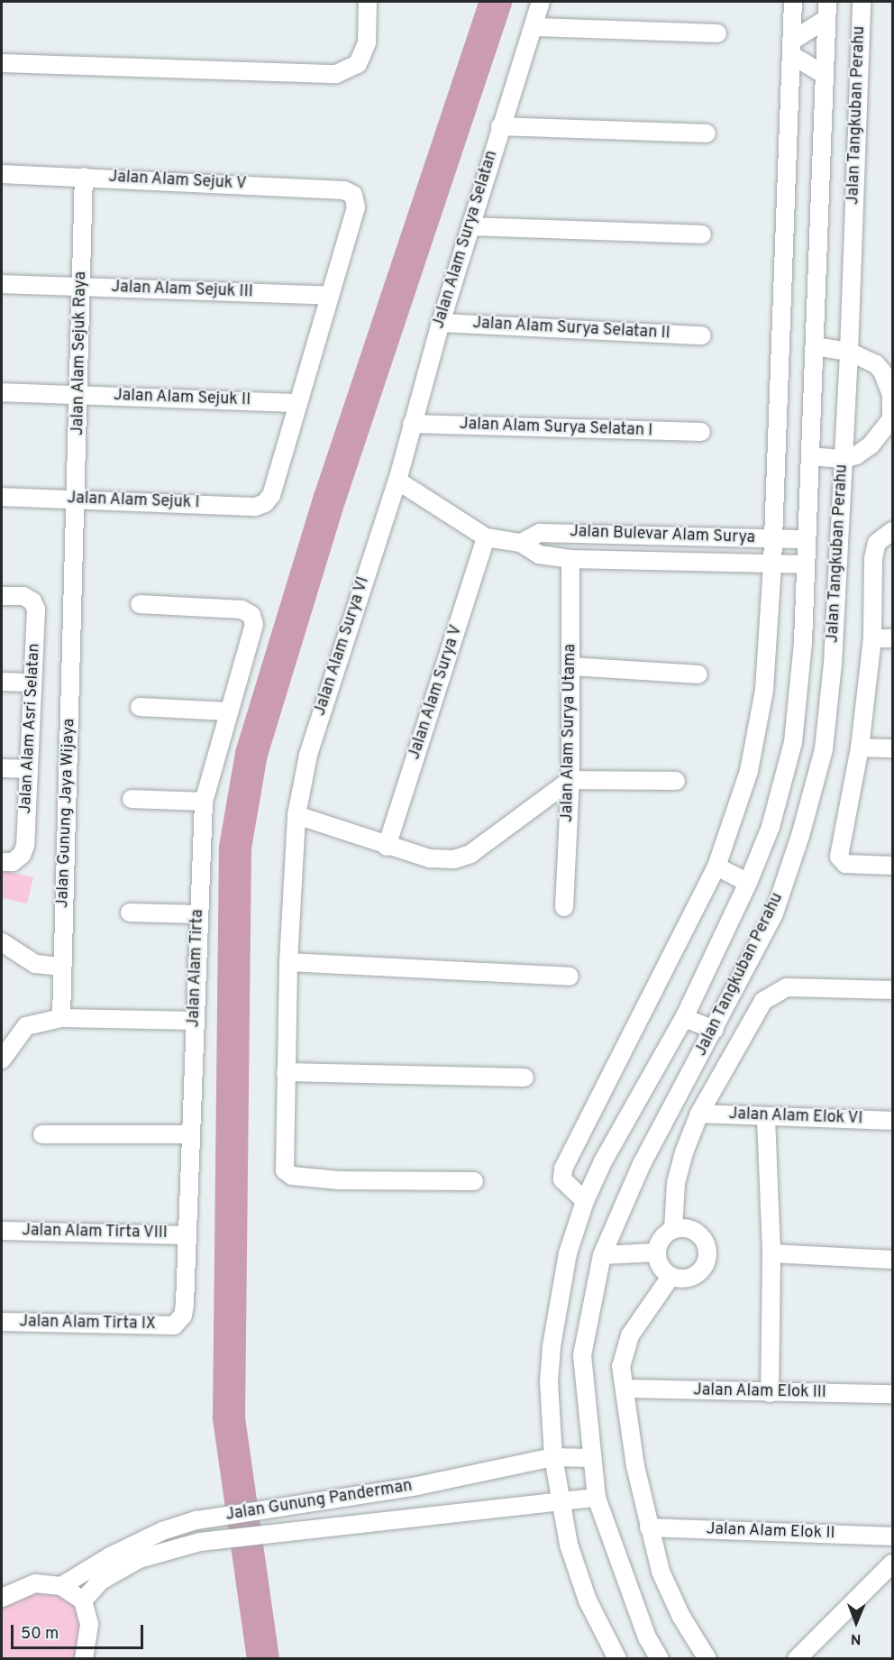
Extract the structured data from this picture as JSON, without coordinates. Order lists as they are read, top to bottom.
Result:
{
  "streets": {
    "street": [
      "Jalan Tangkuban Perahu",
      "Jalan Alam Sejuk V",
      "Jalan Alam Surya Selatan",
      "Jalan Alam Sejuk III",
      "Jalan Alam Surya Selatan II",
      "Jalan Alam Sejuk Raya",
      "Jalan Alam Sejuk II",
      "Jalan Alam Surya Selatan I",
      "Jalan Alam Sejuk I",
      "Jalan Bulevar Alam Surya",
      "Jalan Alam Surya VI",
      "Jalan Alam Surya V",
      "Jalan Alam Asri Selatan",
      "Jalan Alam Surya Utama",
      "Jalan Gunung Jaya Wijaya",
      "Jalan Alam Tirta",
      "Jalan Alam Elok VI",
      "Jalan Alam Tirta VIII",
      "Jalan Alam Tirta IX",
      "Jalan Alam Elok III",
      "Jalan Gunung Panderman",
      "Jalan Alam Elok II"
    ]
  },
  "crossings": [
    ["Jalan Tangkuban Perahu", "Jalan Bulevar Alam Surya"],
    ["Jalan Tangkuban Perahu", "Jalan Gunung Panderman"],
    ["Jalan Alam Sejuk V", "Jalan Alam Sejuk III"],
    ["Jalan Alam Sejuk V", "Jalan Alam Sejuk Raya"],
    ["Jalan Alam Surya Selatan", "Jalan Alam Surya Selatan II"],
    ["Jalan Alam Surya Selatan", "Jalan Alam Surya Selatan I"],
    ["Jalan Alam Surya Selatan", "Jalan Bulevar Alam Surya"],
    ["Jalan Alam Surya Selatan", "Jalan Alam Surya VI"],
    ["Jalan Alam Sejuk III", "Jalan Alam Sejuk Raya"],
    ["Jalan Alam Sejuk Raya", "Jalan Alam Sejuk II"],
    ["Jalan Alam Sejuk Raya", "Jalan Alam Sejuk I"],
    ["Jalan Alam Sejuk Raya", "Jalan Gunung Jaya Wijaya"],
    ["Jalan Alam Sejuk II", "Jalan Alam Sejuk I"],
    ["Jalan Bulevar Alam Surya", "Jalan Alam Surya VI"],
    ["Jalan Bulevar Alam Surya", "Jalan Alam Surya V"],
    ["Jalan Bulevar Alam Surya", "Jalan Alam Surya Utama"],
    ["Jalan Alam Tirta", "Jalan Alam Tirta VIII"],
    ["Jalan Alam Tirta", "Jalan Alam Tirta IX"]
  ],
  "scale_bar": "50 m",
  "north": "bottom"
}
